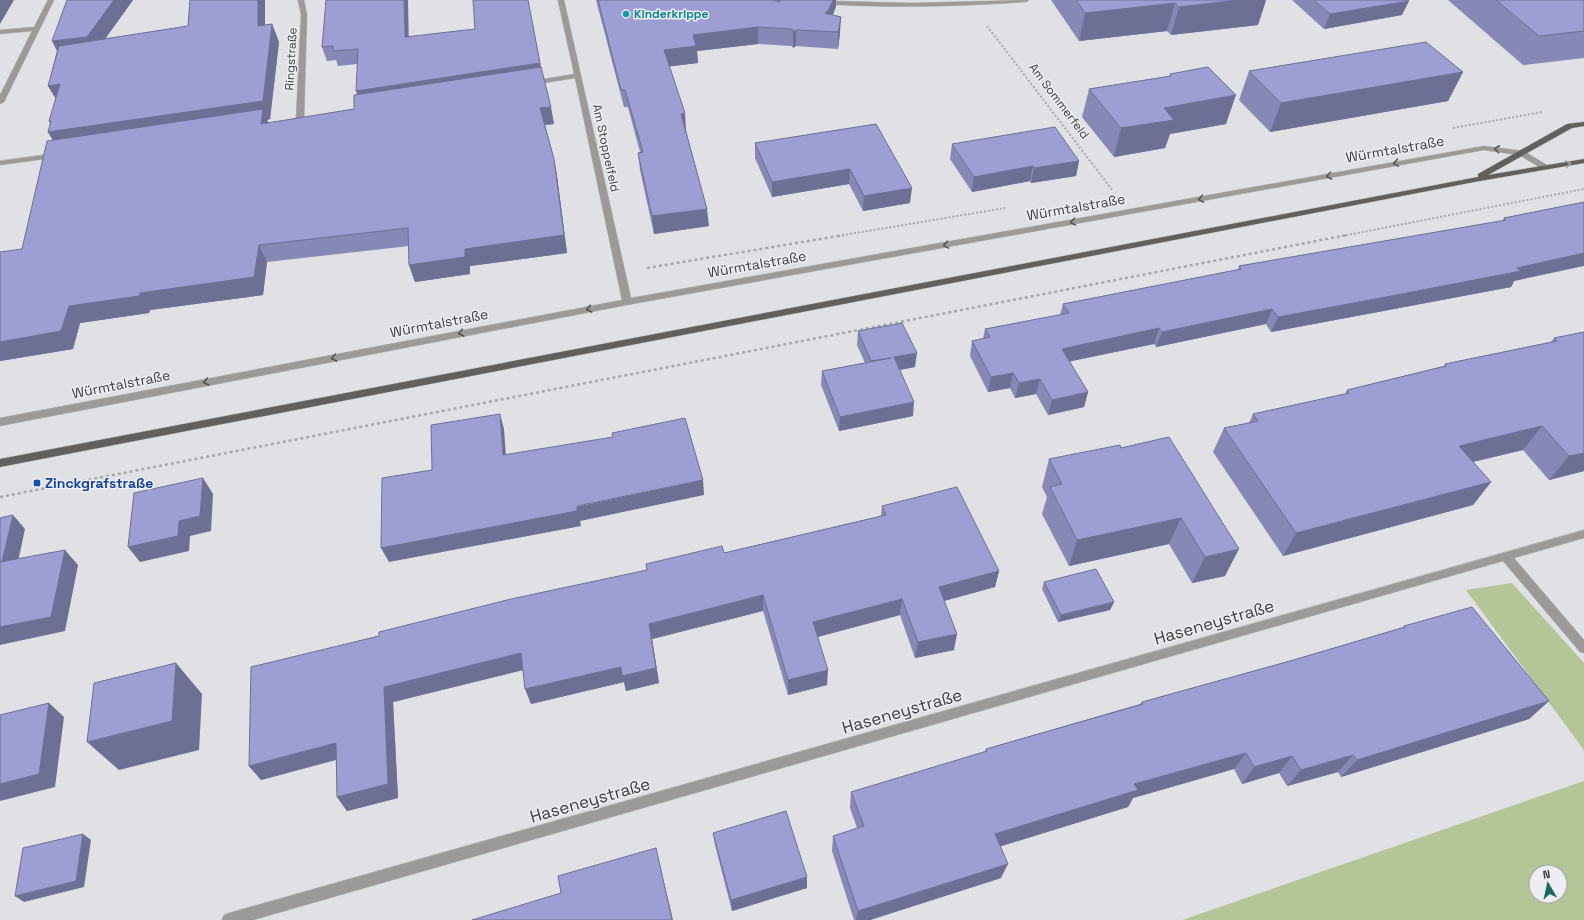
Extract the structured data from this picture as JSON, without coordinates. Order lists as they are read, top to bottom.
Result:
{
  "streets": {
    "street": [
      "Ringstraße",
      "Am Stoppelfeld",
      "Würmtalstraße",
      "Haseneystraße"
    ],
    "path": ["Am Sommerfeld"]
  },
  "crossings": [
    ["Am Sommerfeld", "Würmtalstraße"],
    ["Am Stoppelfeld", "Würmtalstraße"]
  ],
  "one_way": ["Würmtalstraße"],
  "places": {
    "other": ["Kinderkrippe"],
    "transit": ["Zinckgrafstraße"]
  },
  "north": "top"
}
